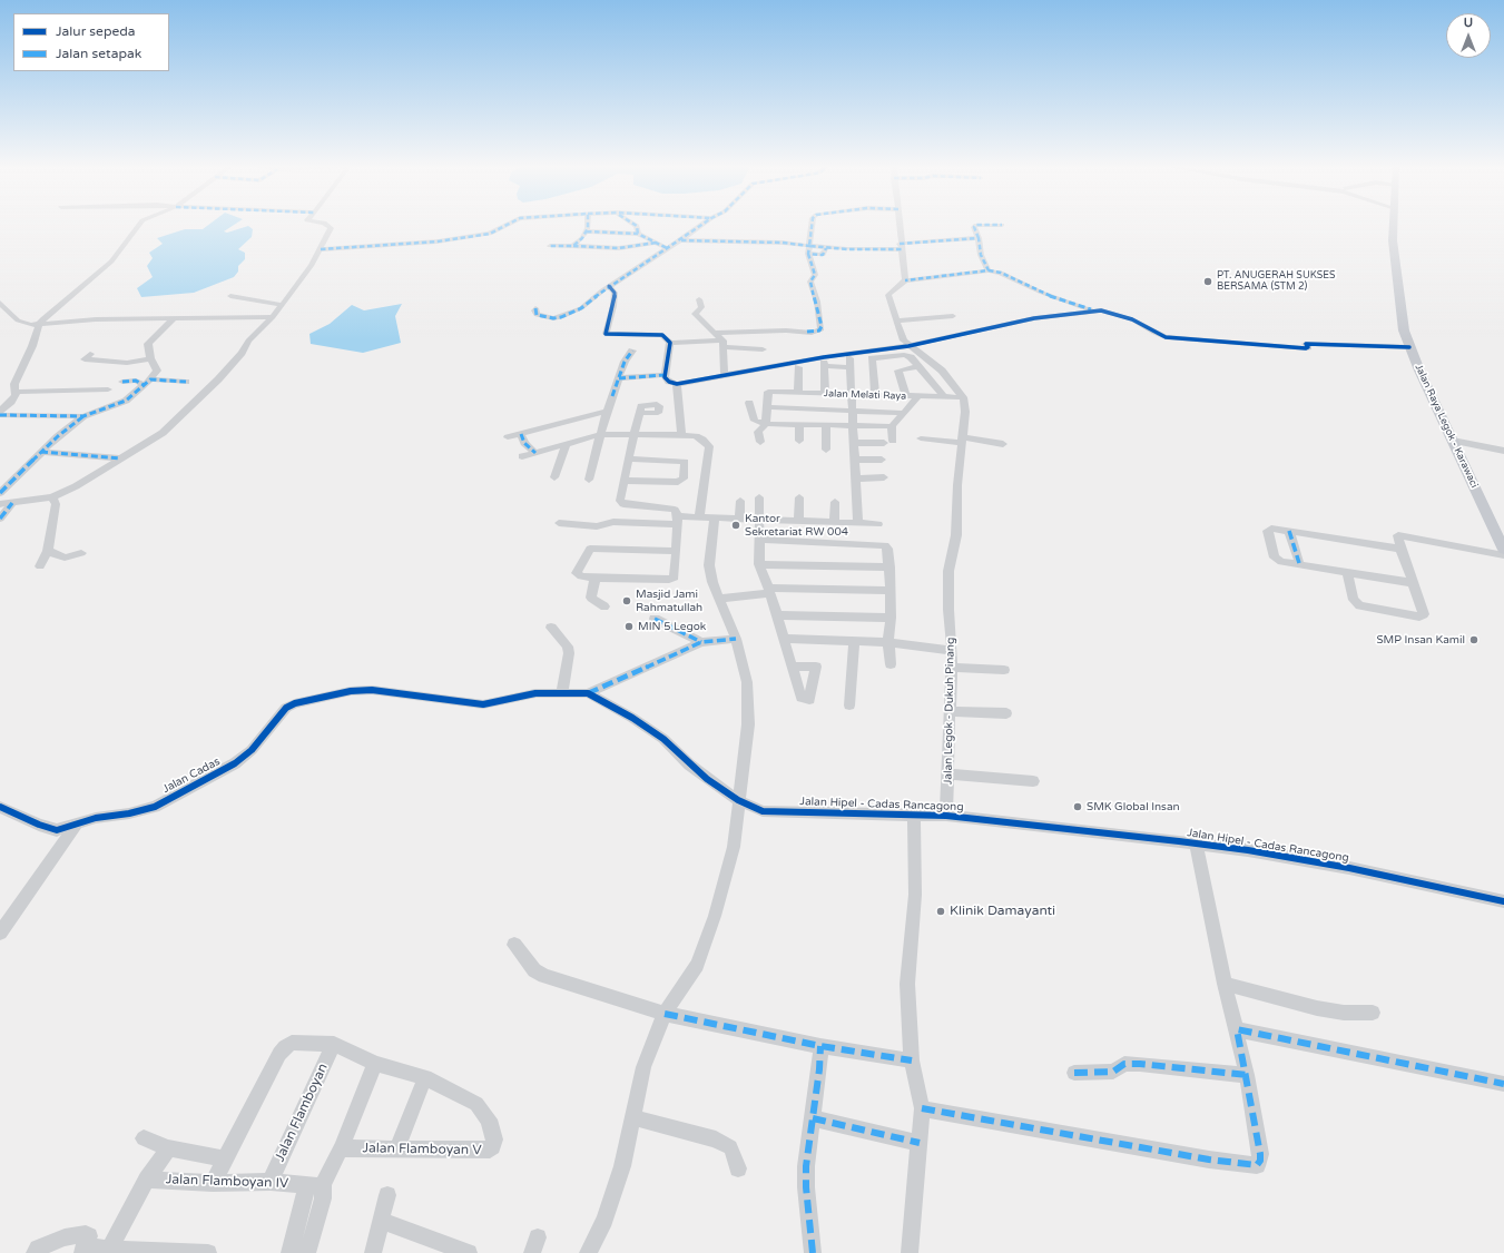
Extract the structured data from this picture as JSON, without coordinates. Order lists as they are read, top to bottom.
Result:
{
  "streets": {
    "main road": ["Jalan Raya Legok - Karawaci"],
    "street": [
      "Jalan Melati Raya",
      "Jalan Legok - Dukuh Pinang",
      "Jalan Cadas",
      "Jalan Hipel - Cadas Rancagong",
      "Jalan Flamboyan",
      "Jalan Flamboyan V",
      "Jalan Flamboyan IV"
    ]
  },
  "crossings": [
    ["Jalan Melati Raya", "Jalan Legok - Dukuh Pinang"],
    ["Jalan Legok - Dukuh Pinang", "Jalan Hipel - Cadas Rancagong"],
    ["Jalan Cadas", "Jalan Hipel - Cadas Rancagong"],
    ["Jalan Flamboyan", "Jalan Flamboyan V"],
    ["Jalan Flamboyan", "Jalan Flamboyan IV"],
    ["Jalan Flamboyan V", "Jalan Flamboyan IV"]
  ],
  "places": [
    "PT. ANUGERAH SUKSES BERSAMA (STM 2)",
    "Kantor Sekretariat RW 004",
    "Masjid Jami Rahmatullah",
    "MIN 5 Legok",
    "SMP Insan Kamil",
    "SMK Global Insan",
    "Klinik Damayanti"
  ],
  "legend": ["Jalur sepeda", "Jalan setapak"],
  "north": "top"
}
